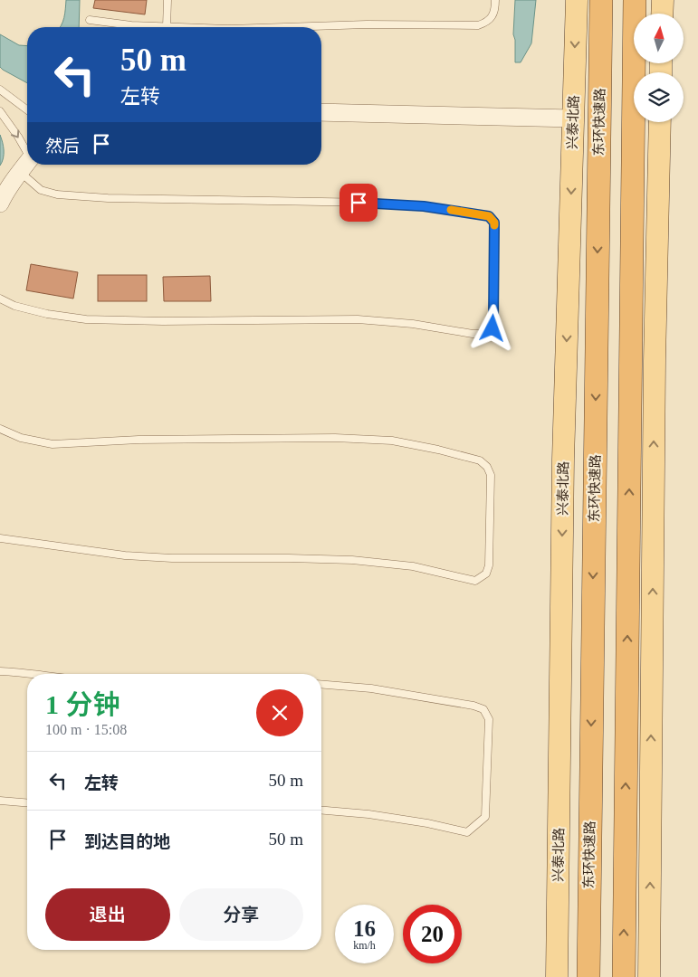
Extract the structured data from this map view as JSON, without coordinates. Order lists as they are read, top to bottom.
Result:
{
  "streets": {
    "highway": ["东环快速路"],
    "main road": ["兴泰北路"]
  },
  "north": "top",
  "page": {
    "turn": ["50 m", "左转"],
    "then": "然后",
    "heading": ["1 分钟", "100 m · 15:08"],
    "list": [
      {
        "name": "左转",
        "value": "50 m"
      },
      {
        "name": "到达目的地",
        "value": "50 m"
      }
    ],
    "buttons": ["退出", "分享"],
    "speed": "16 km/h",
    "limit": "20"
  }
}
